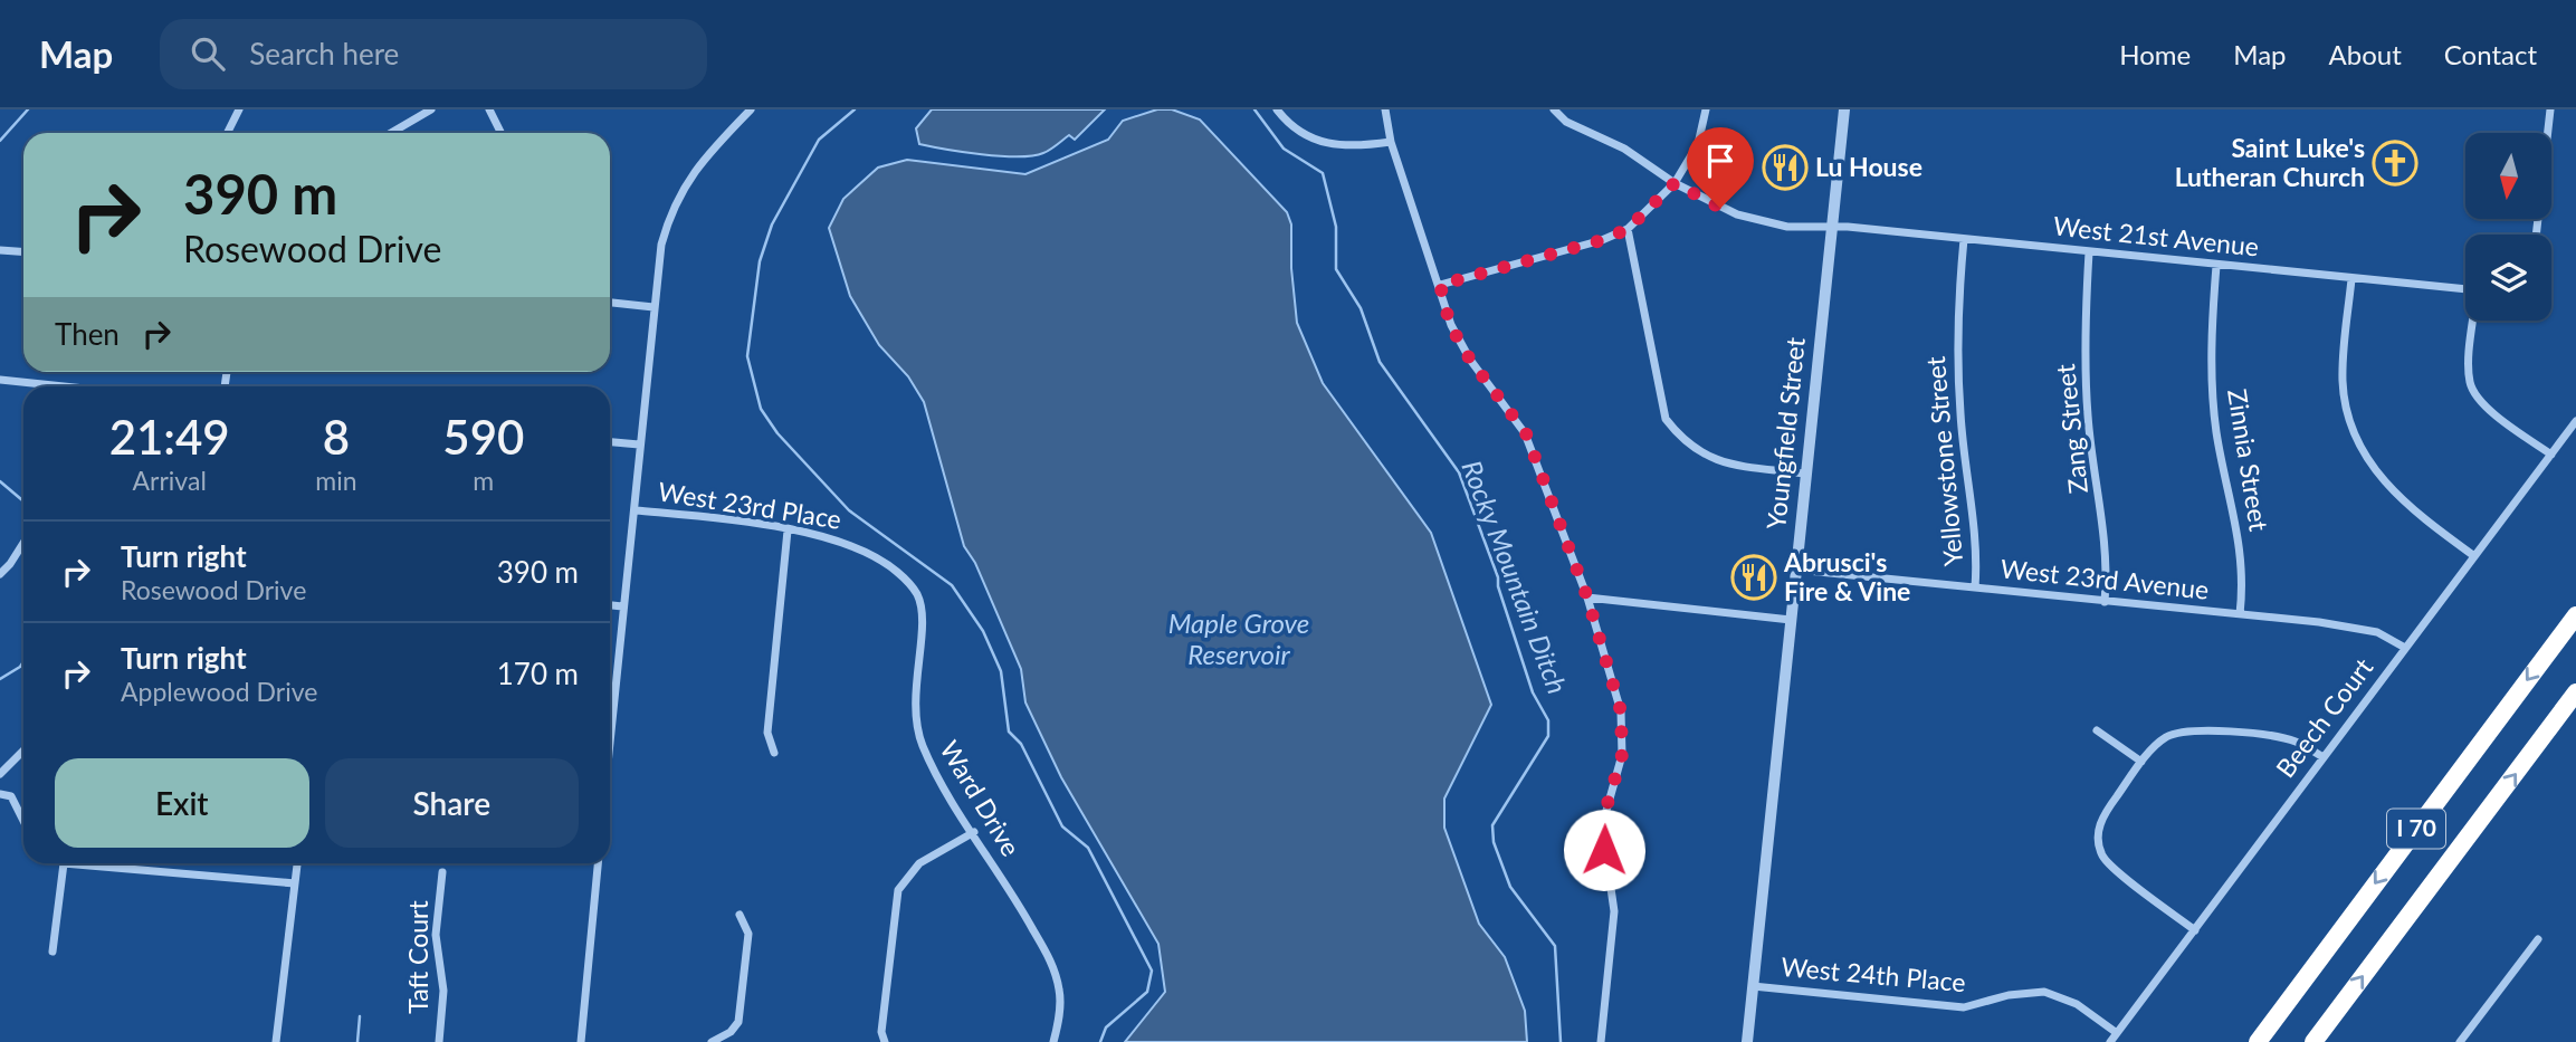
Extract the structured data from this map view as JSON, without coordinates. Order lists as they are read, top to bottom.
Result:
{
  "streets": {
    "highway": ["I 70"],
    "street": [
      "West 21st Avenue",
      "Zang Street",
      "Youngfield Street",
      "Zinnia Street",
      "Yellowstone Street",
      "West 23rd Place",
      "West 23rd Avenue",
      "Beech Court",
      "Ward Drive",
      "Taft Court",
      "West 24th Place"
    ]
  },
  "crossings": [
    ["West 21st Avenue", "Zang Street"],
    ["West 21st Avenue", "Youngfield Street"],
    ["West 21st Avenue", "Zinnia Street"],
    ["West 21st Avenue", "Yellowstone Street"],
    ["Zang Street", "West 23rd Avenue"],
    ["Youngfield Street", "West 23rd Avenue"],
    ["Youngfield Street", "West 24th Place"],
    ["Zinnia Street", "West 23rd Avenue"],
    ["Yellowstone Street", "West 23rd Avenue"],
    ["West 23rd Place", "Ward Drive"],
    ["West 23rd Avenue", "Beech Court"],
    ["Beech Court", "West 24th Place"]
  ],
  "water": ["Rocky Mountain Ditch", "Maple Grove Reservoir"],
  "places": {
    "church": ["Saint Luke's Lutheran Church"],
    "restaurant": ["Lu House", "Abrusci's Fire & Vine"]
  },
  "north": "bottom",
  "page": {
    "header": "Map",
    "search": "Search here",
    "nav": [
      "Home",
      "Map",
      "About",
      "Contact"
    ],
    "turn": ["390 m", "Rosewood Drive"],
    "then": "Then",
    "eta": [
      "21:49",
      "Arrival",
      "8",
      "min",
      "590",
      "m"
    ],
    "list": [
      {
        "name": "Turn right",
        "note": "Rosewood Drive",
        "value": "390 m"
      },
      {
        "name": "Turn right",
        "note": "Applewood Drive",
        "value": "170 m"
      }
    ],
    "buttons": ["Exit", "Share"]
  }
}
